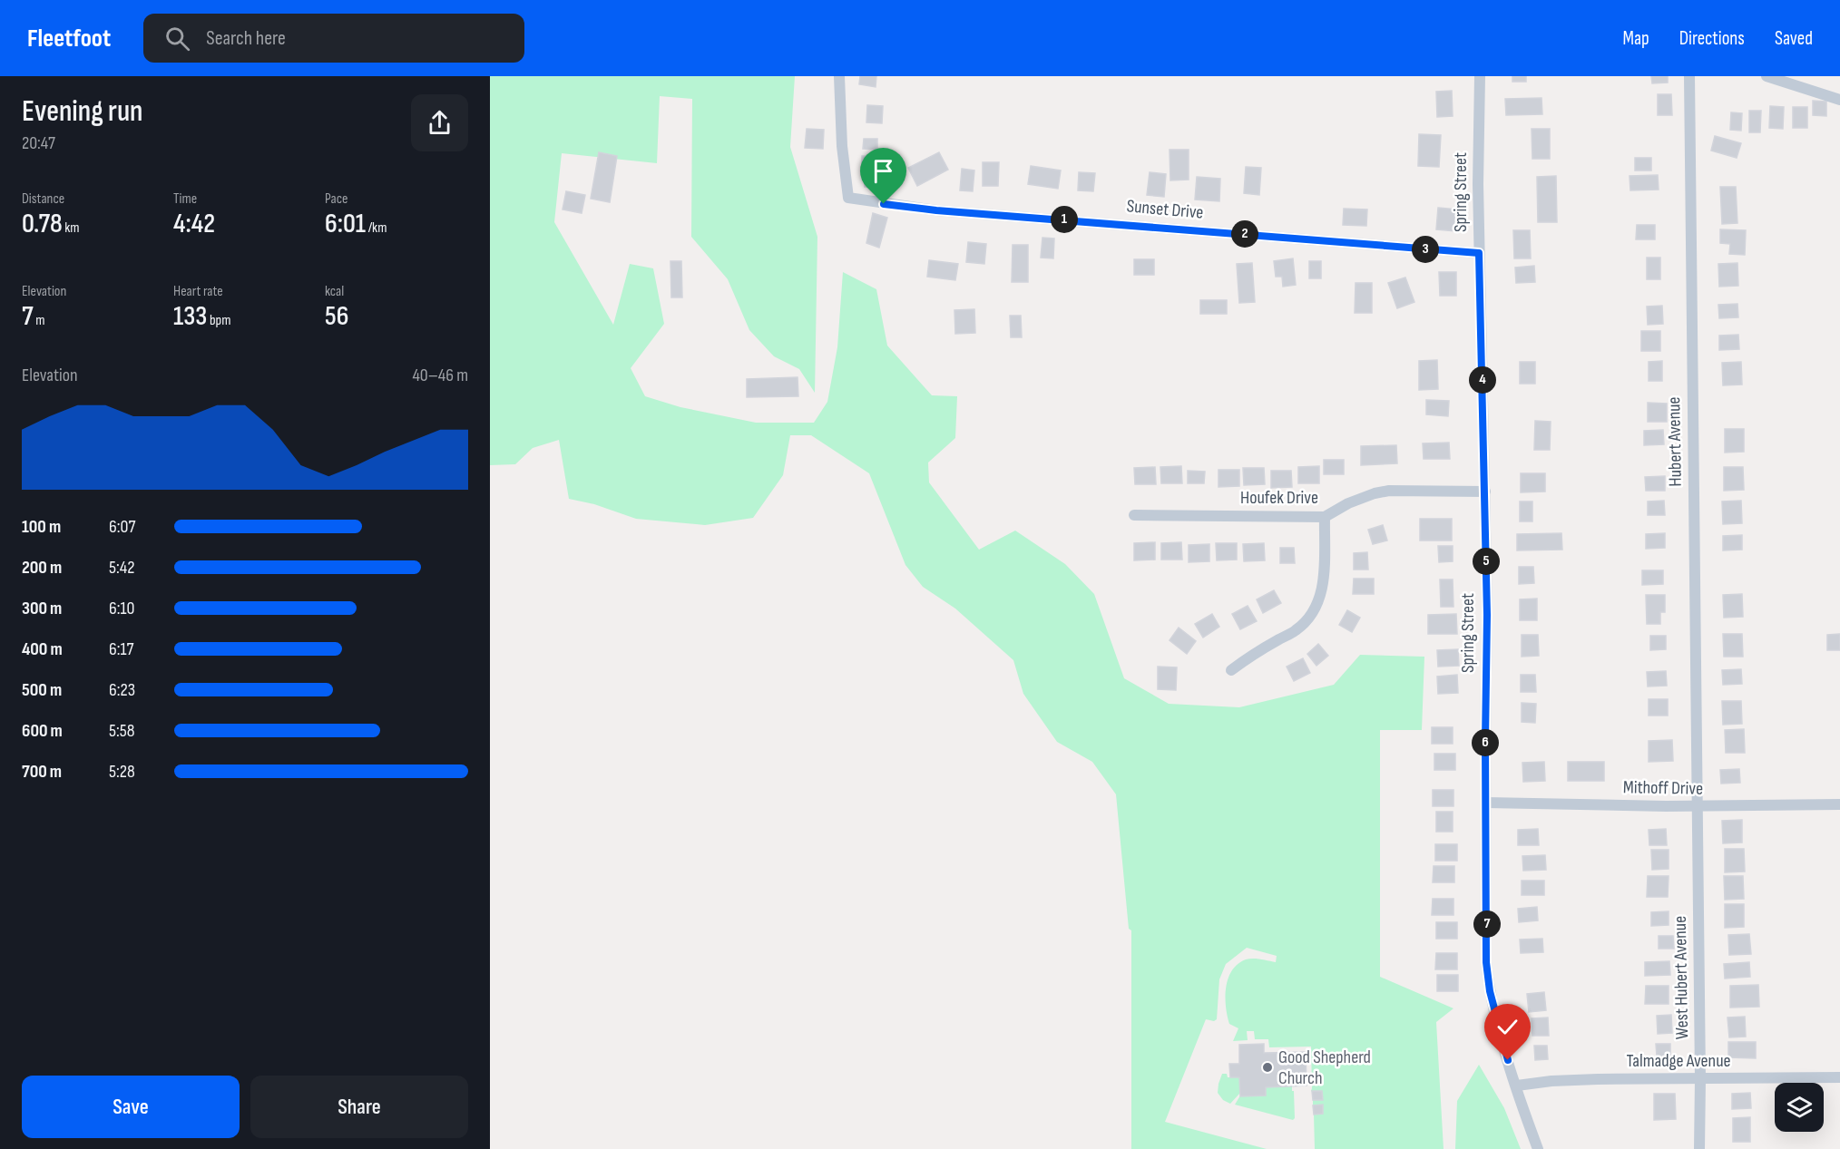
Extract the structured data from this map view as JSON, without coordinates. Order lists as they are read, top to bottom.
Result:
{
  "streets": {
    "street": [
      "Spring Street",
      "Sunset Drive",
      "Hubert Avenue",
      "Houfek Drive",
      "Mithoff Drive",
      "West Hubert Avenue",
      "Talmadge Avenue"
    ]
  },
  "crossings": [
    ["Spring Street", "Sunset Drive"],
    ["Spring Street", "Houfek Drive"],
    ["Spring Street", "Mithoff Drive"],
    ["Spring Street", "Talmadge Avenue"],
    ["Hubert Avenue", "Mithoff Drive"],
    ["Hubert Avenue", "West Hubert Avenue"],
    ["Mithoff Drive", "West Hubert Avenue"],
    ["West Hubert Avenue", "Talmadge Avenue"]
  ],
  "places": ["Good Shepherd Church"],
  "page": {
    "header": "Fleetfoot",
    "search": "Search here",
    "nav": ["Map", "Directions", "Saved"],
    "heading": ["Evening run", "20:47"],
    "stats": [
      ["Distance", "0.78 km"],
      ["Time", "4:42"],
      ["Pace", "6:01 /km"],
      ["Elevation", "7 m"],
      ["Heart rate", "133 bpm"],
      ["kcal", "56"]
    ],
    "pins": [
      "1",
      "2",
      "3",
      "4",
      "5",
      "6",
      "7"
    ],
    "chart": ["Elevation", "40–46 m"],
    "list": [
      {
        "name": "100 m",
        "note": "6:07"
      },
      {
        "name": "200 m",
        "note": "5:42"
      },
      {
        "name": "300 m",
        "note": "6:10"
      },
      {
        "name": "400 m",
        "note": "6:17"
      },
      {
        "name": "500 m",
        "note": "6:23"
      },
      {
        "name": "600 m",
        "note": "5:58"
      },
      {
        "name": "700 m",
        "note": "5:28"
      }
    ],
    "buttons": ["Save", "Share"]
  }
}
